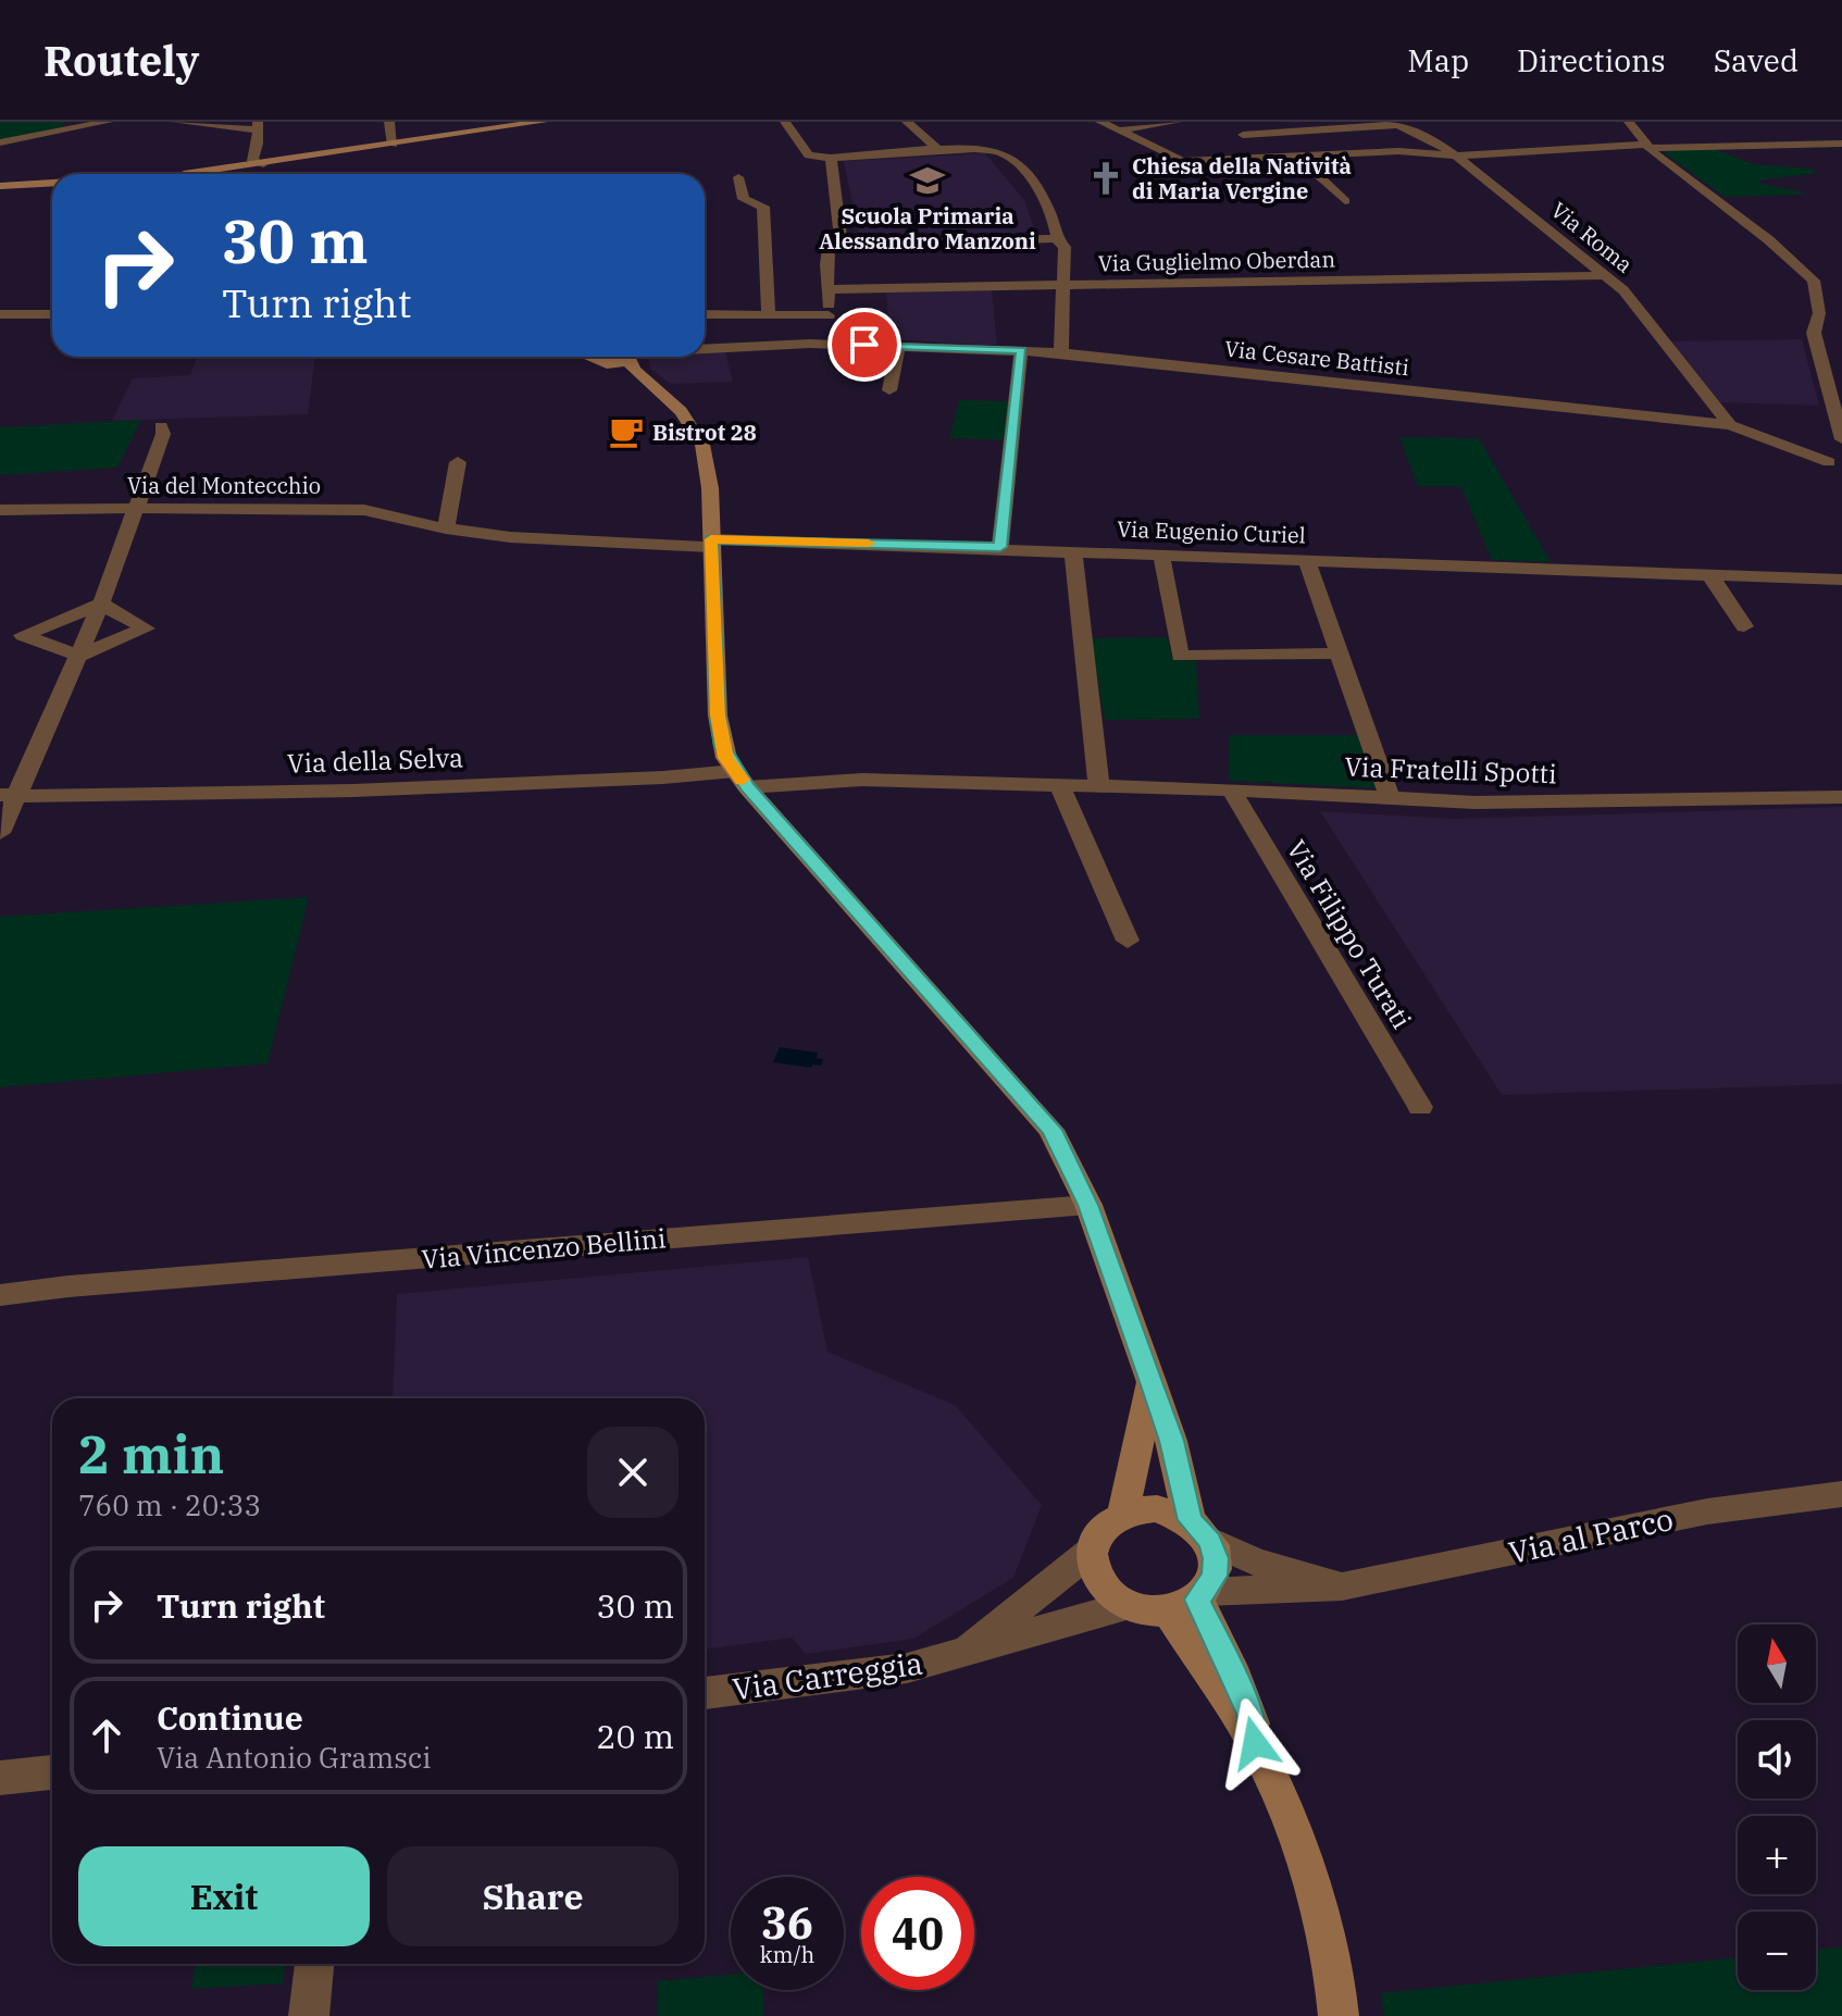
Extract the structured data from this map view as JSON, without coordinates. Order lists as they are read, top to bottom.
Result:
{
  "streets": {
    "street": [
      "Via Roma",
      "Via Guglielmo Oberdan",
      "Via Cesare Battisti",
      "Via del Montecchio",
      "Via Eugenio Curiel",
      "Via della Selva",
      "Via Fratelli Spotti",
      "Via Filippo Turati",
      "Via Vincenzo Bellini",
      "Via al Parco",
      "Via Carreggia"
    ]
  },
  "crossings": [
    ["Via Roma", "Via Guglielmo Oberdan"],
    ["Via Roma", "Via Cesare Battisti"],
    ["Via del Montecchio", "Via Eugenio Curiel"],
    ["Via della Selva", "Via Fratelli Spotti"],
    ["Via Fratelli Spotti", "Via Filippo Turati"],
    ["Via al Parco", "Via Carreggia"]
  ],
  "places": {
    "church": ["Chiesa della Natività di Maria Vergine"],
    "school or university": ["Scuola Primaria Alessandro Manzoni"],
    "cafe": ["Bistrot 28"]
  },
  "north": "top",
  "page": {
    "header": "Routely",
    "nav": ["Map", "Directions", "Saved"],
    "turn": ["30 m", "Turn right"],
    "heading": ["2 min", "760 m · 20:33"],
    "list": [
      {
        "name": "Turn right",
        "value": "30 m"
      },
      {
        "name": "Continue",
        "note": "Via Antonio Gramsci",
        "value": "20 m"
      }
    ],
    "map_buttons": ["+", "−"],
    "buttons": ["Exit", "Share"],
    "speed": "36 km/h",
    "limit": "40"
  }
}
